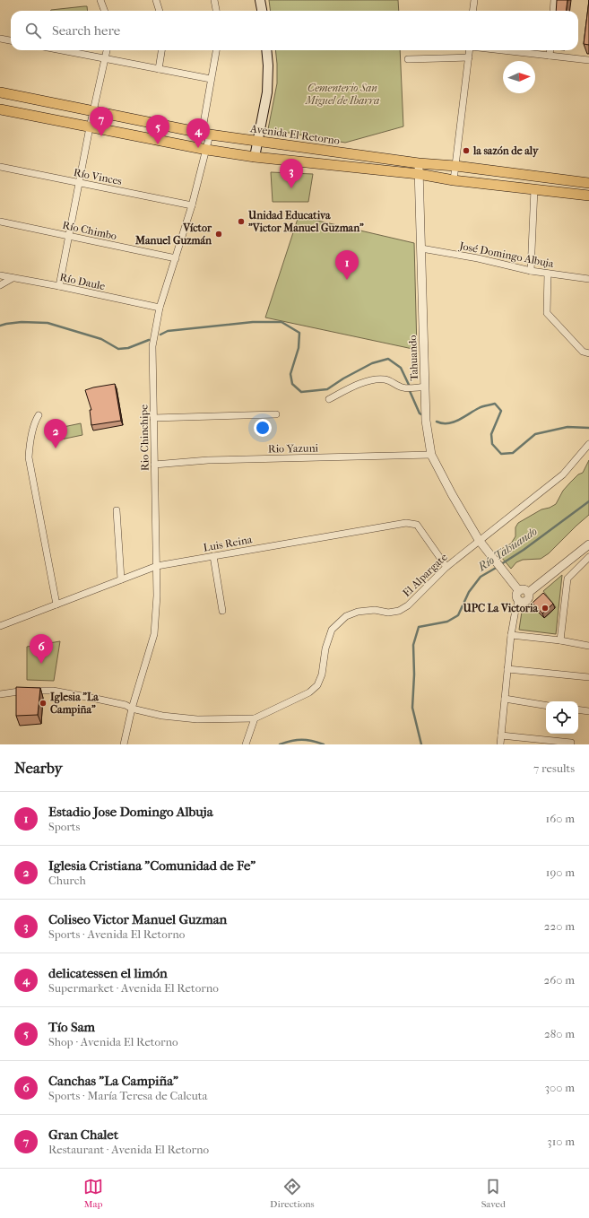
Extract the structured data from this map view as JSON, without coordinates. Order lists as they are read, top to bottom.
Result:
{
  "streets": {
    "main road": ["Avenida El Retorno"],
    "street": [
      "Río Vinces",
      "Río Chimbo",
      "José Domingo Albuja",
      "Río Daule",
      "Tahuando",
      "Rio Chinchipe",
      "Rio Yazuni",
      "Luis Reina",
      "El Alpargate"
    ]
  },
  "crossings": [
    ["Avenida El Retorno", "Tahuando"],
    ["Avenida El Retorno", "Rio Chinchipe"],
    ["Río Vinces", "Rio Chinchipe"],
    ["Río Chimbo", "Rio Chinchipe"],
    ["José Domingo Albuja", "Tahuando"],
    ["Río Daule", "Rio Chinchipe"],
    ["Tahuando", "Rio Yazuni"],
    ["Tahuando", "El Alpargate"],
    ["Rio Chinchipe", "Rio Yazuni"],
    ["Rio Chinchipe", "Luis Reina"],
    ["Luis Reina", "El Alpargate"]
  ],
  "water": ["Río Tahuando"],
  "parks": ["Cementerio San Miguel de Ibarra"],
  "places": [
    "la sazón de aly",
    "Unidad Educativa \"Victor Manuel Guzman\"",
    "Víctor Manuel Guzmán",
    "UPC La Victoria",
    "Iglesia \"La Campiña\""
  ],
  "north": "right",
  "page": {
    "search": "Search here",
    "pins": [
      "7",
      "5",
      "4",
      "3",
      "1",
      "2",
      "6"
    ],
    "heading": ["Nearby", "7 results"],
    "list": [
      {
        "mark": "1",
        "name": "Estadio Jose Domingo Albuja",
        "note": "Sports",
        "value": "160 m"
      },
      {
        "mark": "2",
        "name": "Iglesia Cristiana \"Comunidad de Fe\"",
        "note": "Church",
        "value": "190 m"
      },
      {
        "mark": "3",
        "name": "Coliseo Victor Manuel Guzman",
        "note": "Sports · Avenida El Retorno",
        "value": "220 m"
      },
      {
        "mark": "4",
        "name": "delicatessen el limón",
        "note": "Supermarket · Avenida El Retorno",
        "value": "260 m"
      },
      {
        "mark": "5",
        "name": "Tío Sam",
        "note": "Shop · Avenida El Retorno",
        "value": "280 m"
      },
      {
        "mark": "6",
        "name": "Canchas \"La Campiña\"",
        "note": "Sports · María Teresa de Calcuta",
        "value": "300 m"
      },
      {
        "mark": "7",
        "name": "Gran Chalet",
        "note": "Restaurant · Avenida El Retorno",
        "value": "310 m"
      }
    ],
    "nav": ["Map", "Directions", "Saved"]
  }
}
